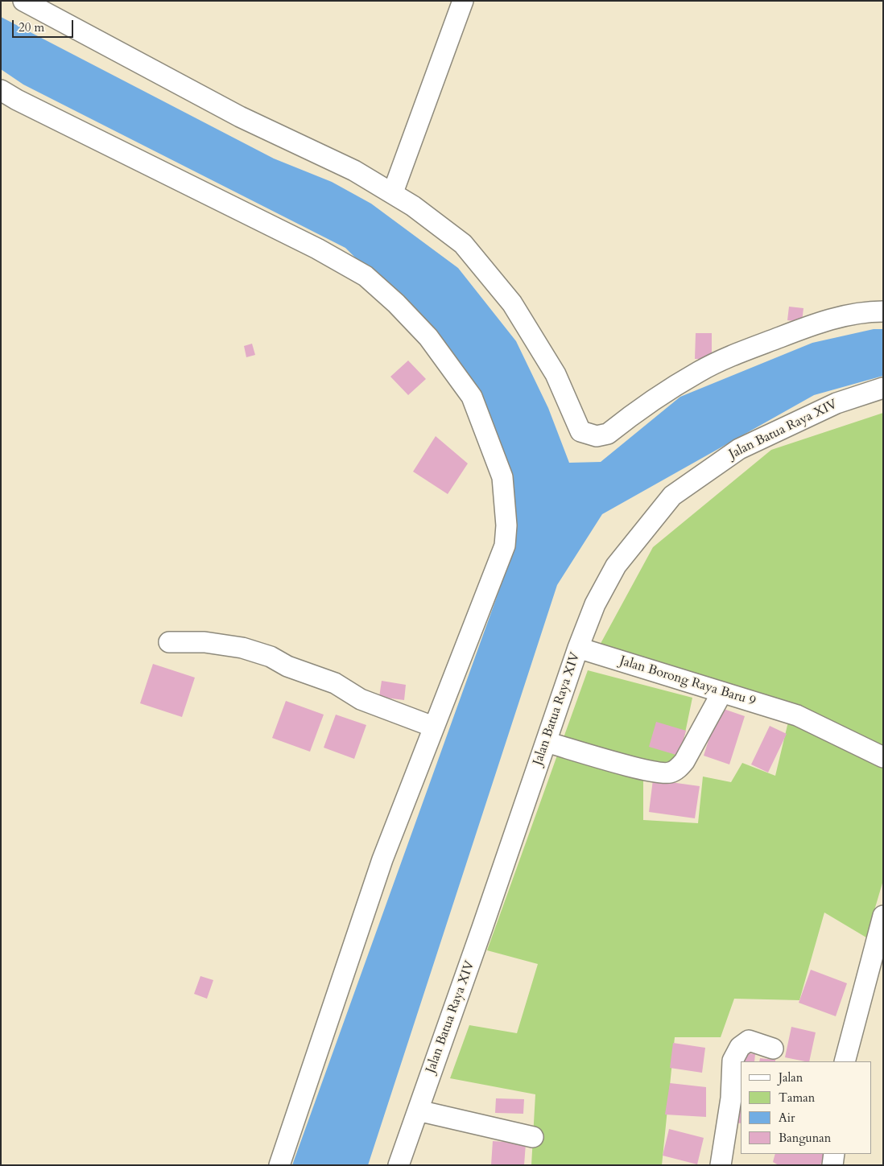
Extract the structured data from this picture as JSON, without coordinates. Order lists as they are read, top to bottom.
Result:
{
  "streets": {
    "street": ["Jalan Batua Raya XIV", "Jalan Borong Raya Baru 9"]
  },
  "crossings": [
    ["Jalan Batua Raya XIV", "Jalan Borong Raya Baru 9"]
  ],
  "legend": [
    "Jalan",
    "Taman",
    "Air",
    "Bangunan"
  ],
  "scale_bar": "20 m"
}
